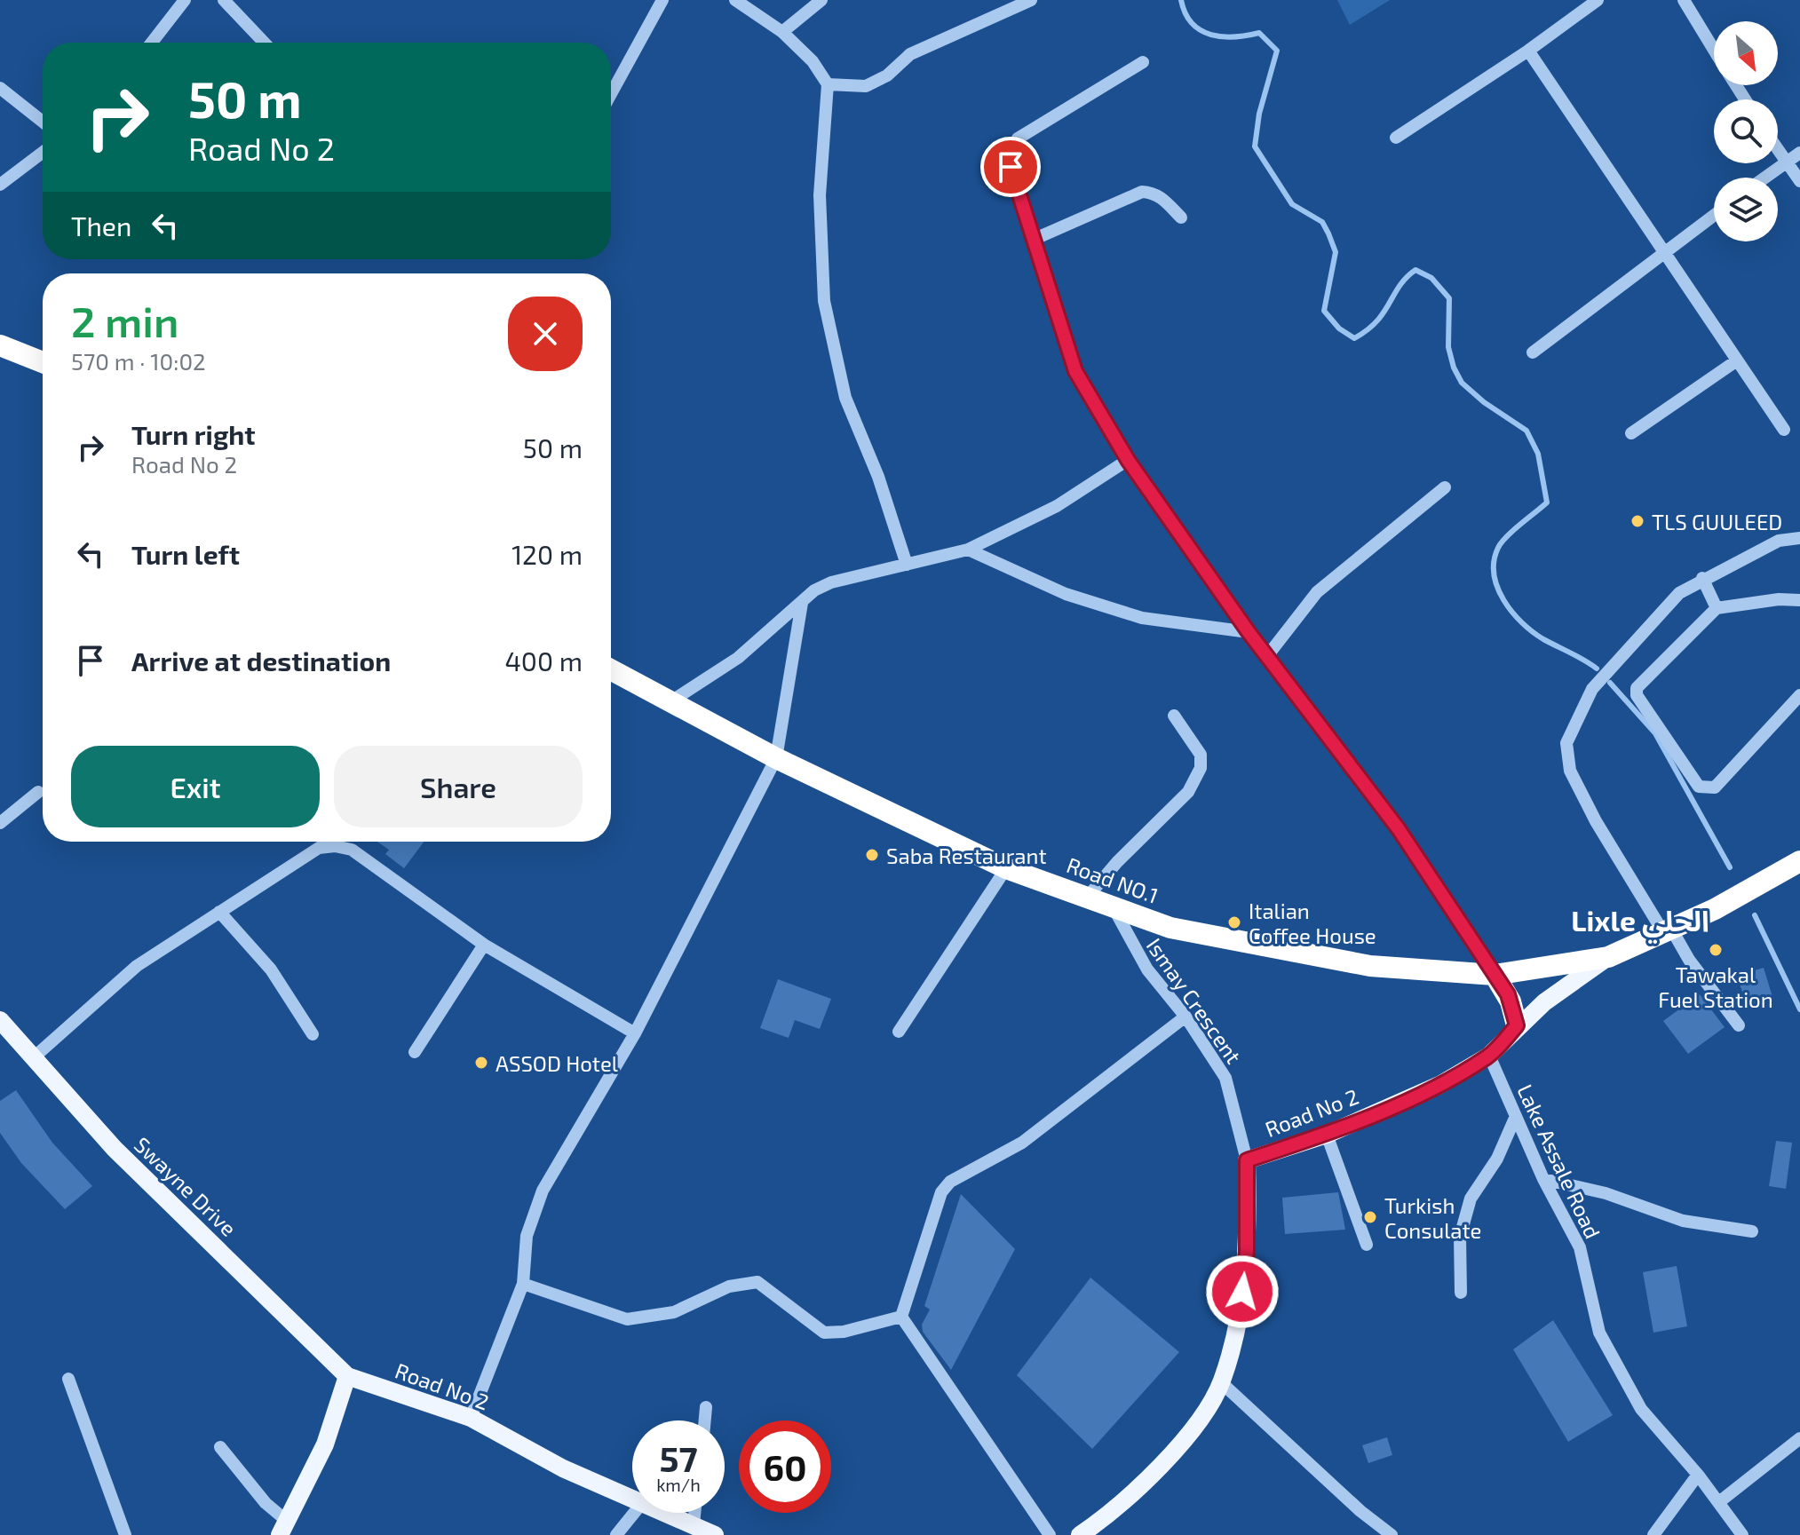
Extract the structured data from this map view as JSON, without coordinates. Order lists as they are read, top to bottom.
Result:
{
  "streets": {
    "highway": ["Road NO.1"],
    "main road": ["Road No 2", "Swayne Drive"],
    "street": ["Ismay Crescent", "Lake Assale Road"]
  },
  "crossings": [
    ["Road NO.1", "Ismay Crescent"],
    ["Road NO.1", "Road No 2"],
    ["Ismay Crescent", "Road No 2"],
    ["Road No 2", "Lake Assale Road"],
    ["Road No 2", "Swayne Drive"]
  ],
  "districts": ["Lixle الحلي"],
  "places": [
    "TLS GUULEED",
    "Saba Restaurant",
    "Italian Coffee House",
    "Tawakal Fuel Station",
    "ASSOD Hotel",
    "Turkish Consulate"
  ],
  "north": "bottom right",
  "page": {
    "turn": ["50 m", "Road No 2"],
    "then": "Then",
    "heading": ["2 min", "570 m · 10:02"],
    "list": [
      {
        "name": "Turn right",
        "note": "Road No 2",
        "value": "50 m"
      },
      {
        "name": "Turn left",
        "value": "120 m"
      },
      {
        "name": "Arrive at destination",
        "value": "400 m"
      }
    ],
    "buttons": ["Exit", "Share"],
    "speed": "57 km/h",
    "limit": "60"
  }
}
